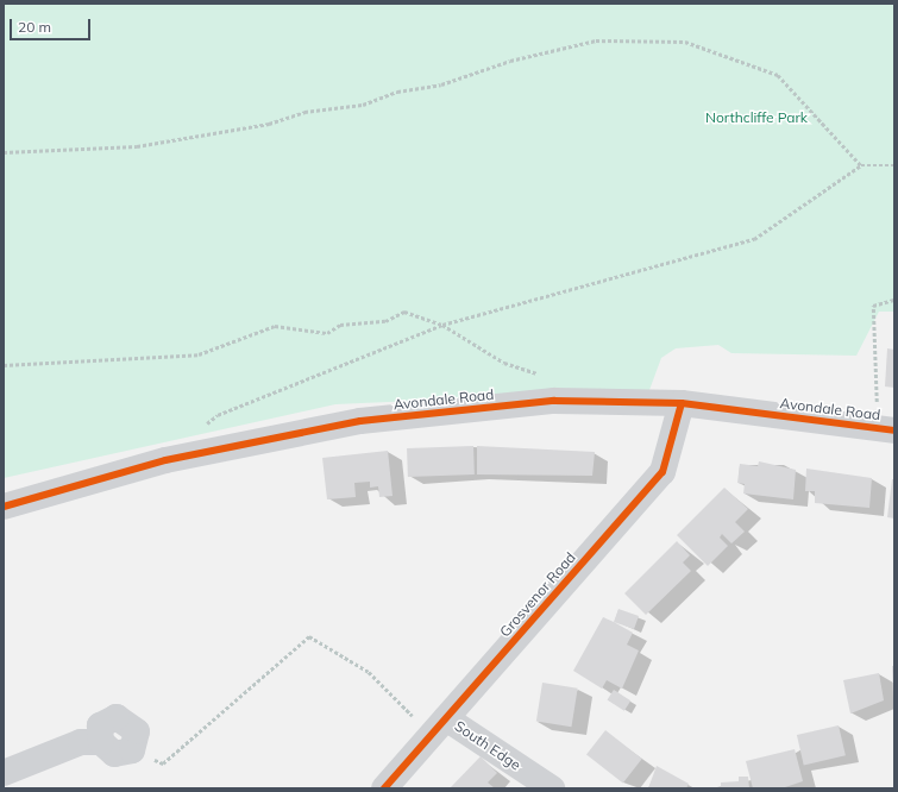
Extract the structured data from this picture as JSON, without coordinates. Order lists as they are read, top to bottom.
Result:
{
  "streets": {
    "street": ["Avondale Road", "Grosvenor Road", "South Edge"]
  },
  "crossings": [
    ["Avondale Road", "Grosvenor Road"],
    ["Grosvenor Road", "South Edge"]
  ],
  "parks": ["Northcliffe Park"],
  "scale_bar": "20 m"
}
